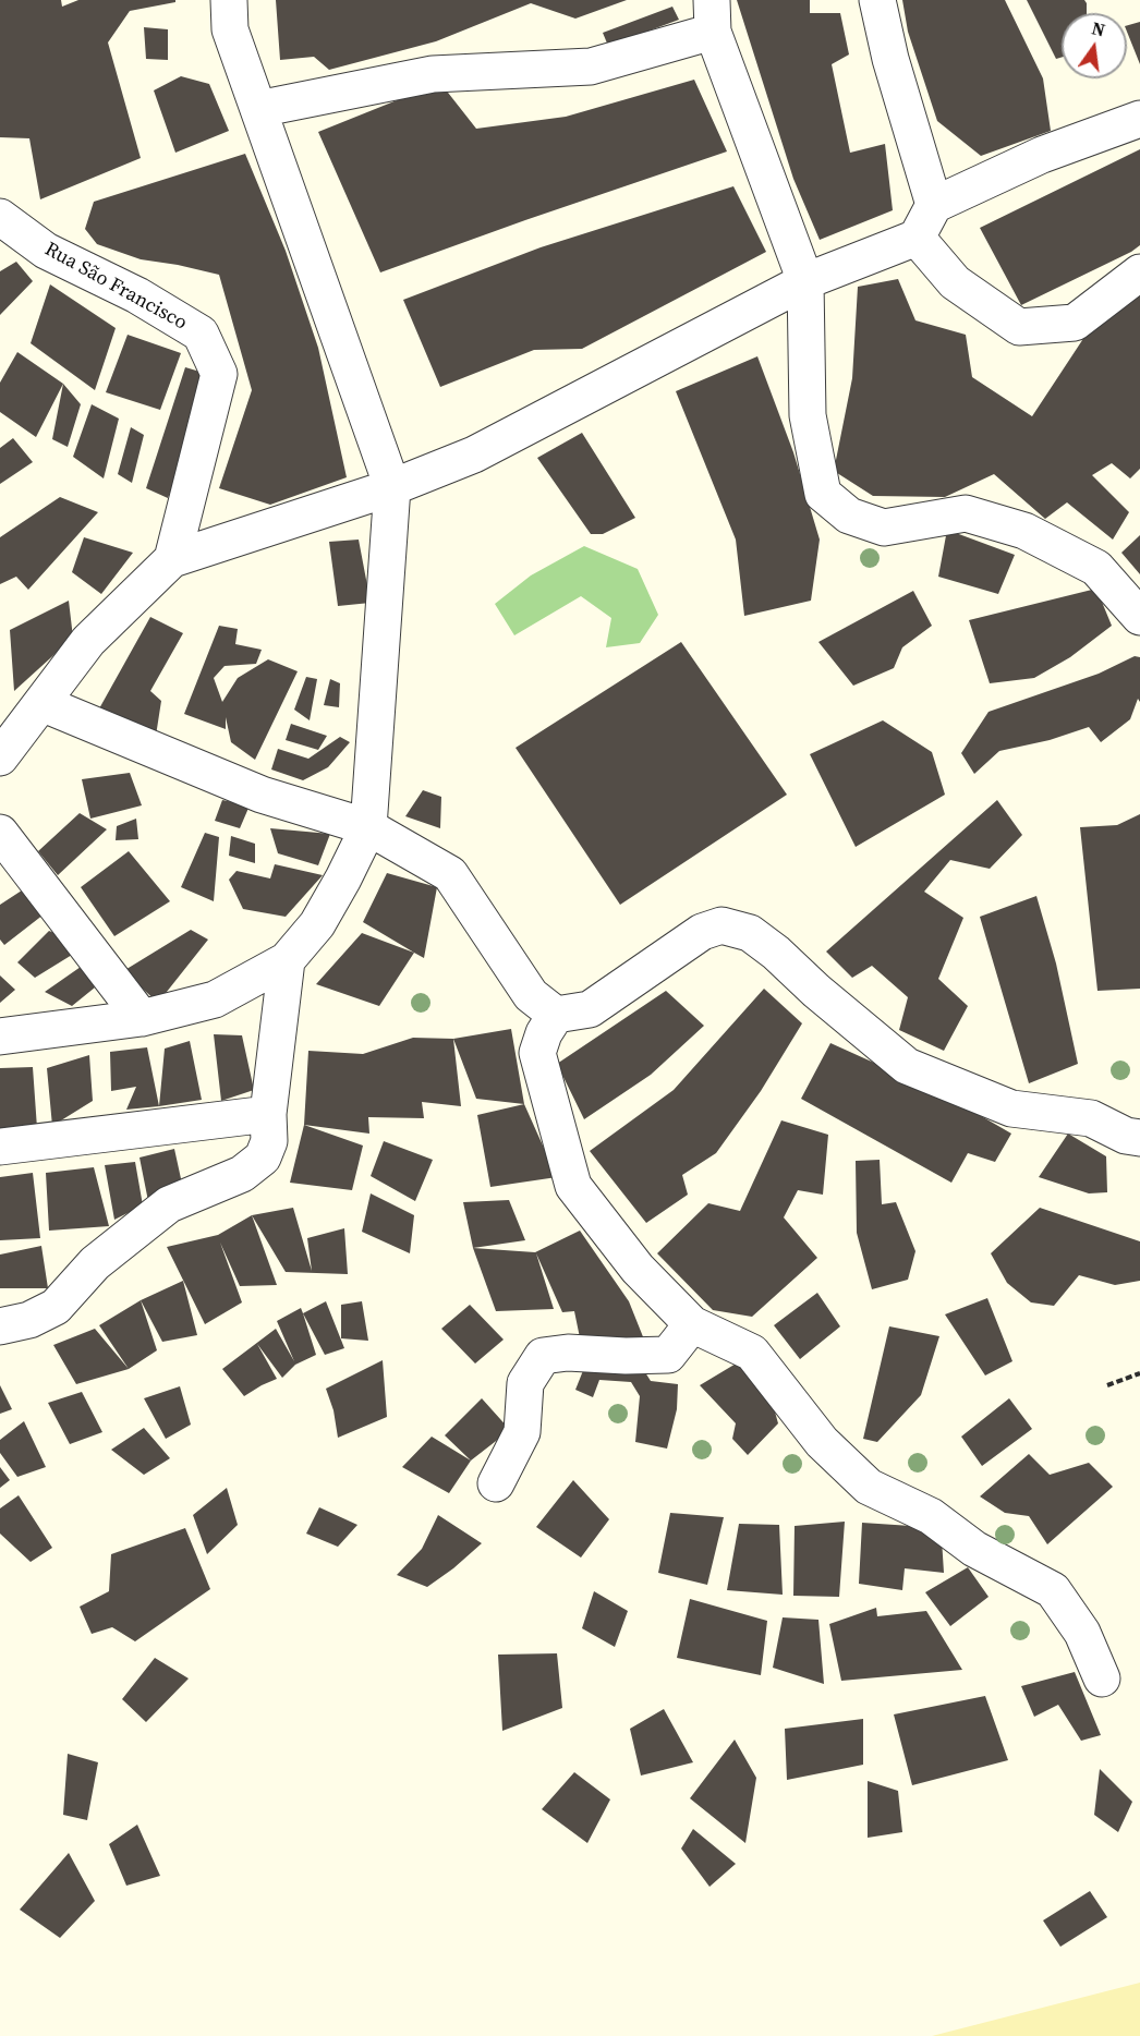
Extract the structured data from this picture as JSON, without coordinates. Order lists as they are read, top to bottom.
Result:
{
  "streets": {
    "street": ["Rua São Francisco"]
  },
  "north": "top"
}
